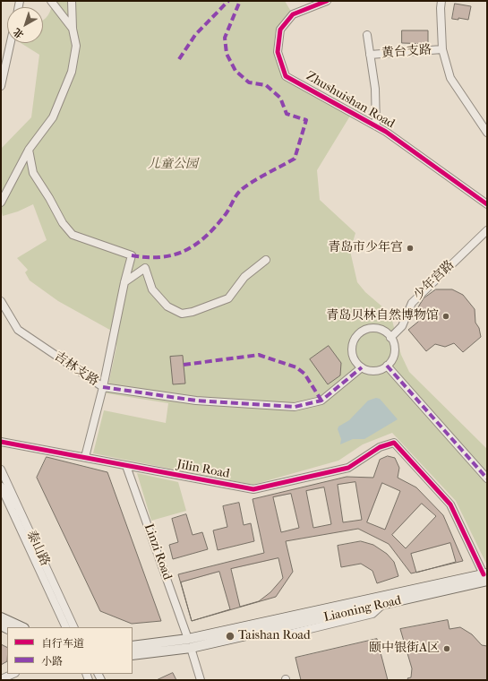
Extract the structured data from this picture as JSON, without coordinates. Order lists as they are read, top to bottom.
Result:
{
  "streets": {
    "main road": ["Liaoning Road"],
    "street": [
      "黄台支路",
      "Zhushuishan Road",
      "少年宫路",
      "吉林支路",
      "Jilin Road",
      "泰山路",
      "Linzi Road"
    ]
  },
  "crossings": [
    ["吉林支路", "Jilin Road"],
    ["Jilin Road", "Linzi Road"],
    ["Jilin Road", "Liaoning Road"],
    ["Linzi Road", "Liaoning Road"]
  ],
  "parks": ["儿童公园"],
  "places": [
    "青岛市少年宫",
    "青岛贝林自然博物馆",
    "Taishan Road",
    "颐中银街A区"
  ],
  "legend": ["自行车道", "小路"],
  "north": "bottom left"
}
